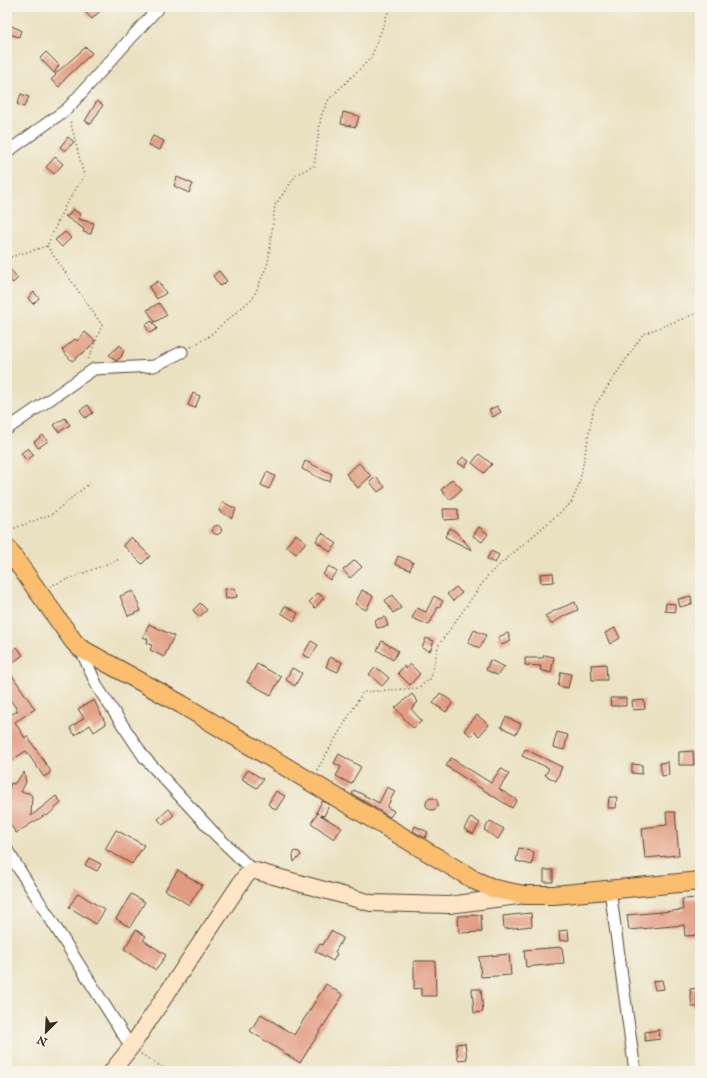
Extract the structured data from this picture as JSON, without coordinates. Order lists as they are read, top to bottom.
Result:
{
  "north": "bottom left"
}
